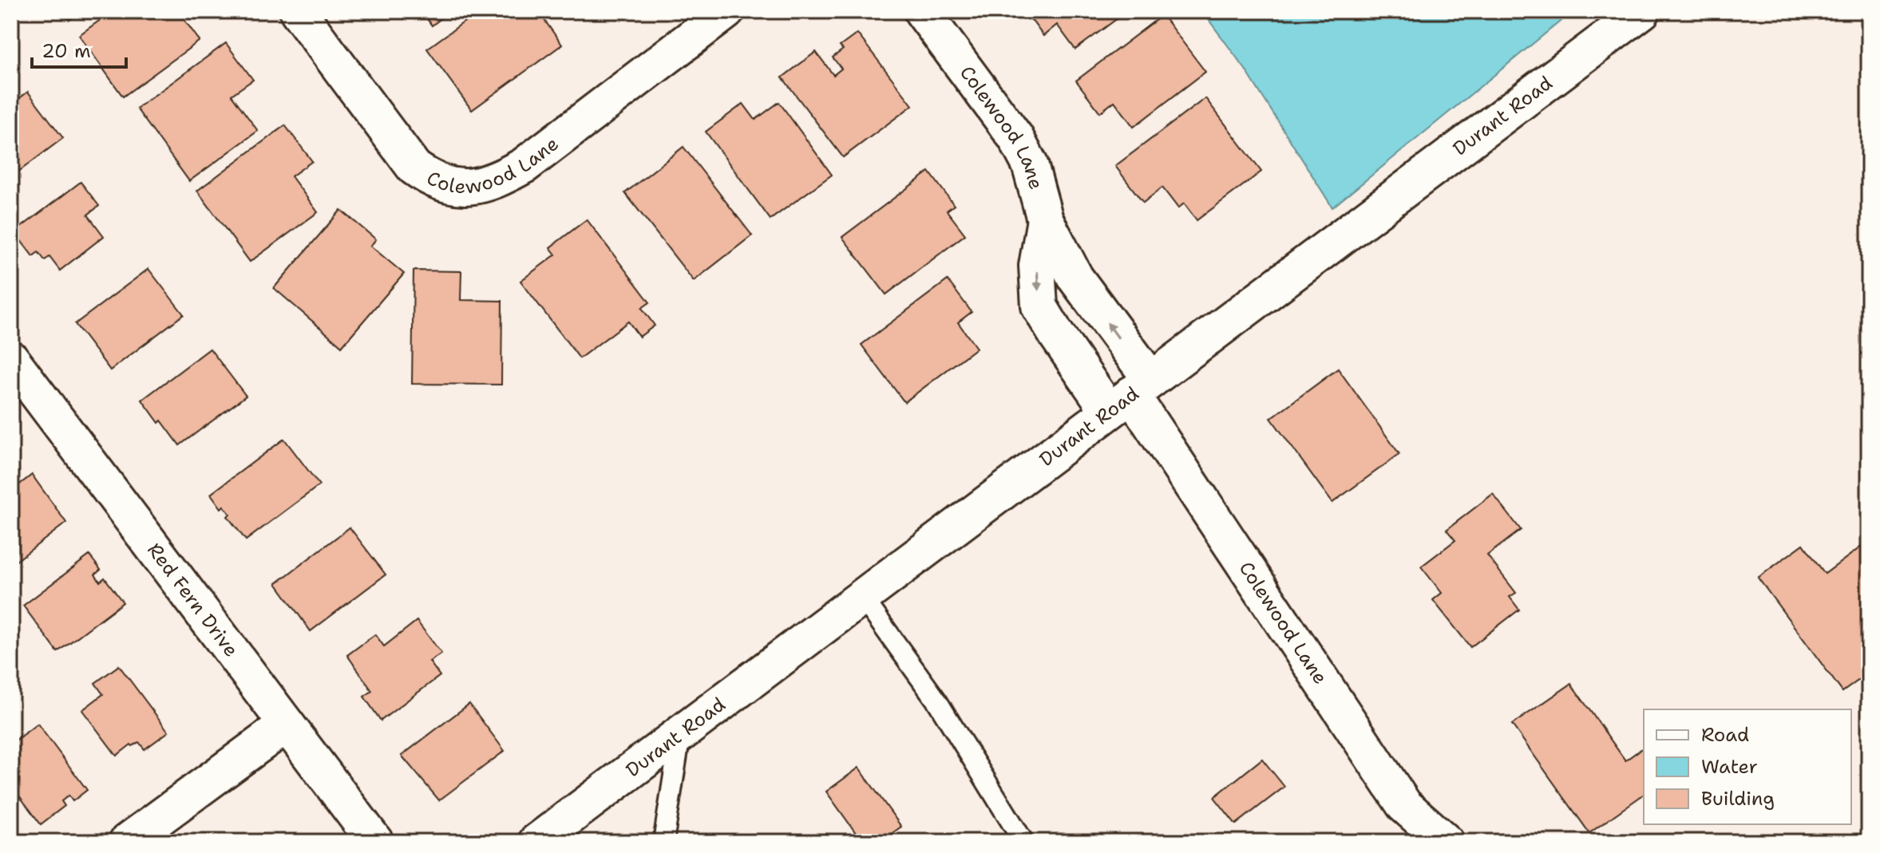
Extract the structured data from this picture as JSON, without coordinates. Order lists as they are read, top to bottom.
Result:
{
  "streets": {
    "street": ["Durant Road", "Colewood Lane", "Red Fern Drive"]
  },
  "crossings": [
    ["Durant Road", "Colewood Lane"]
  ],
  "legend": ["Road", "Water", "Building"],
  "scale_bar": "20 m"
}
